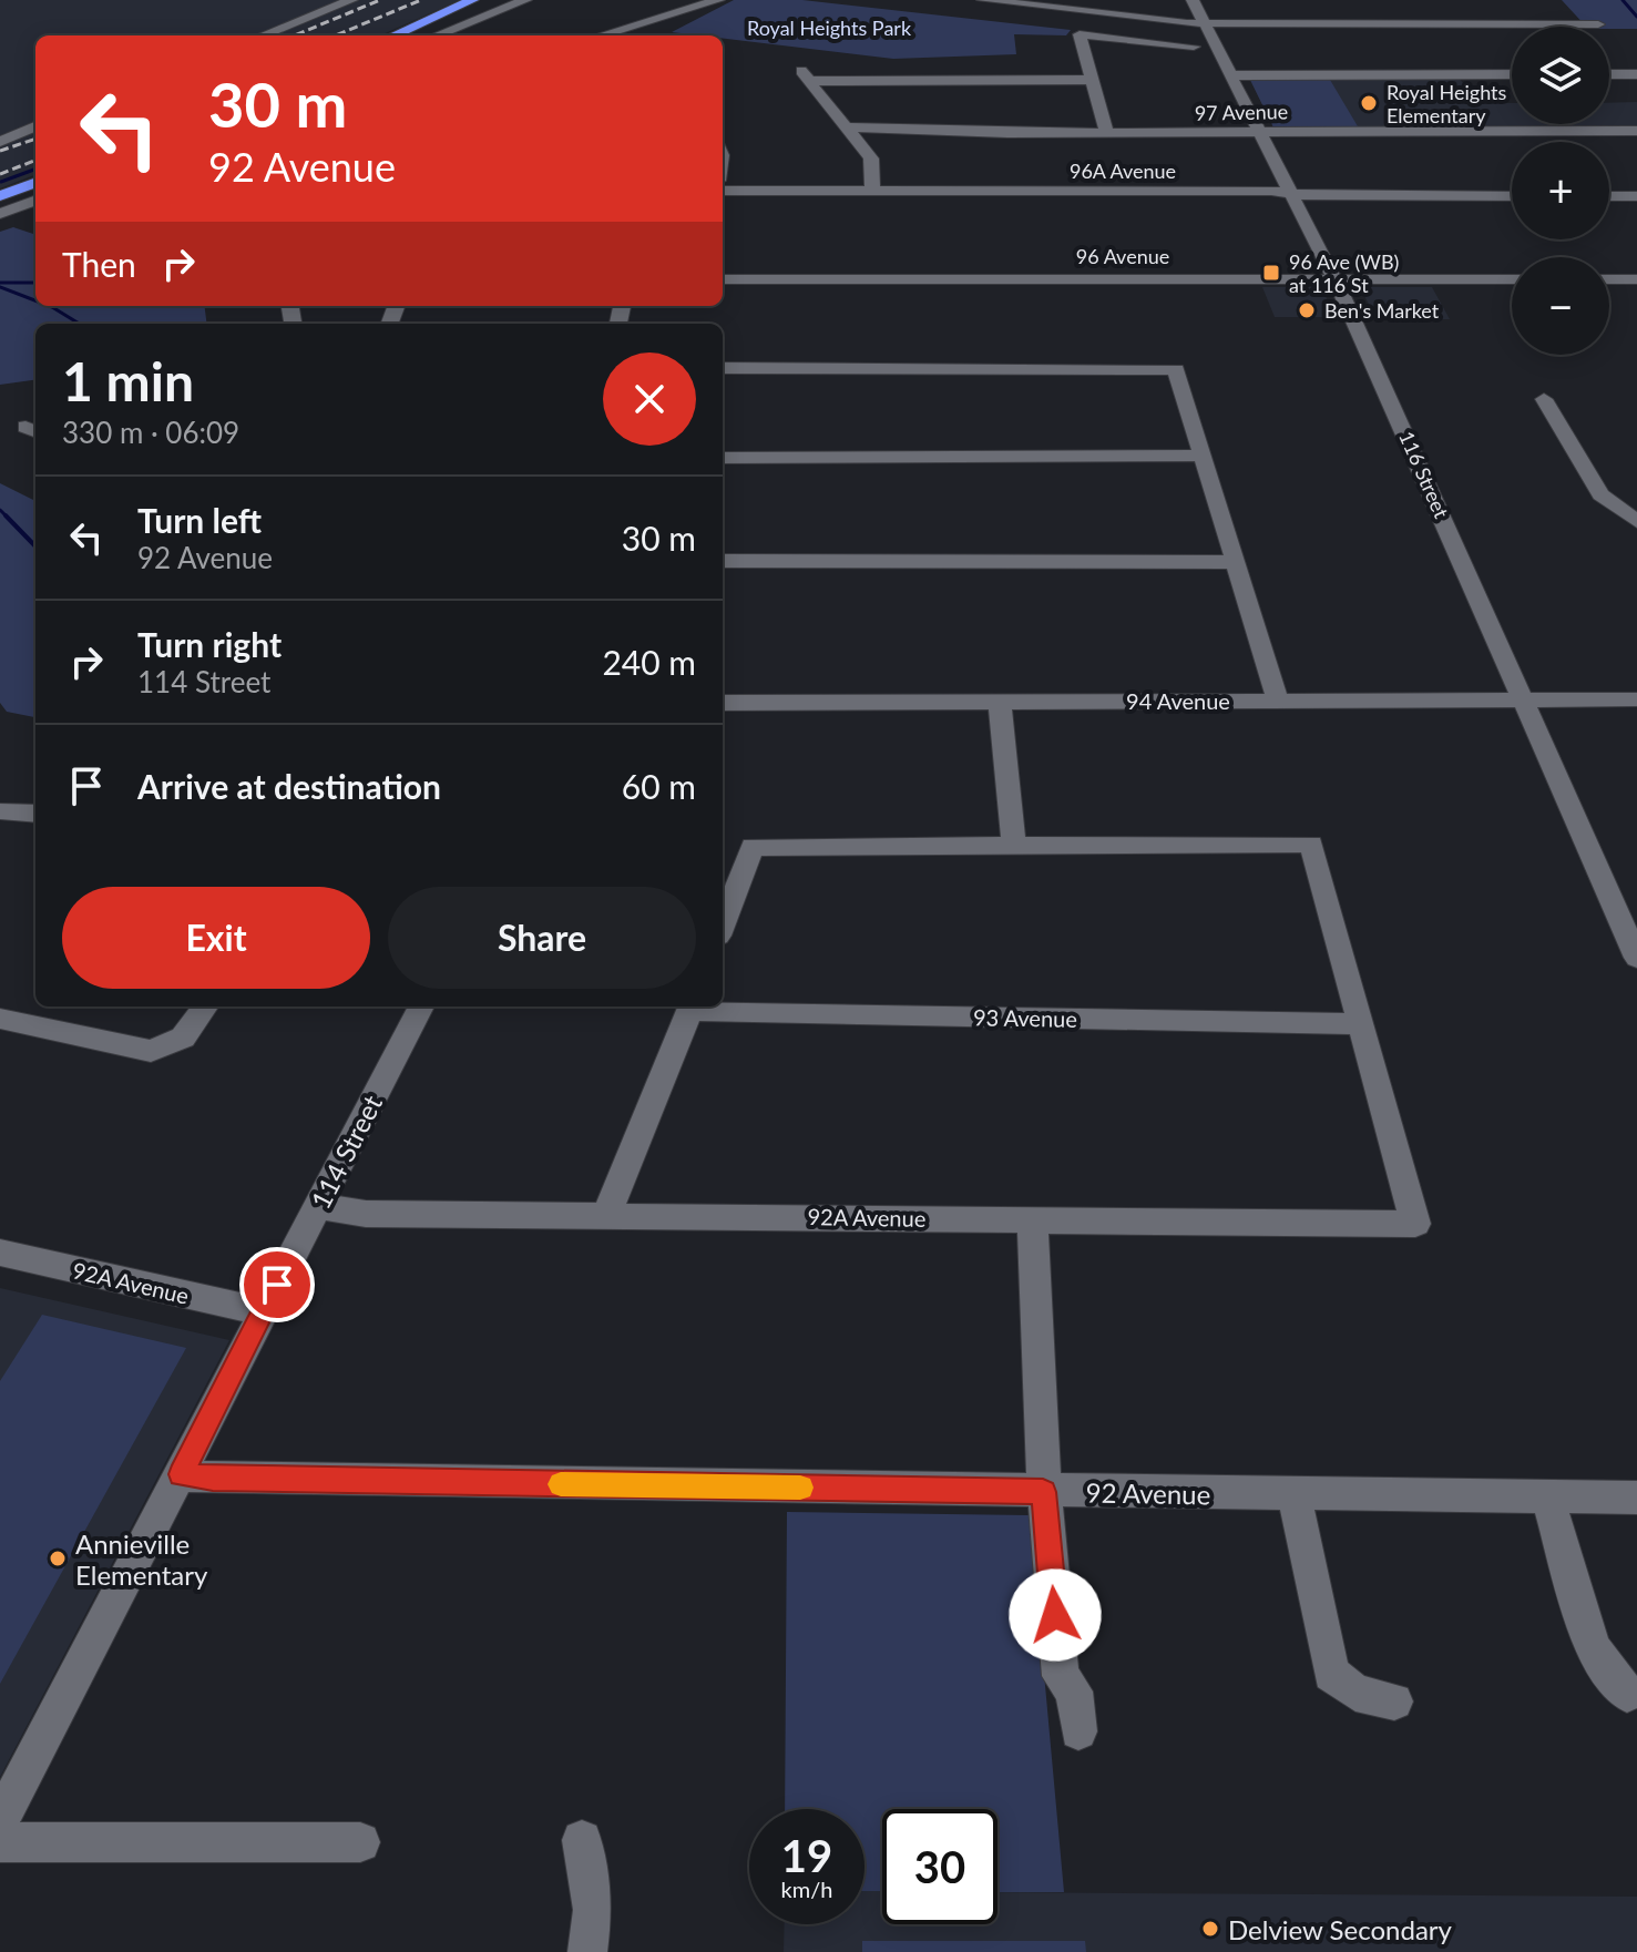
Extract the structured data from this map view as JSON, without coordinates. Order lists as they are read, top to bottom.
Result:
{
  "streets": {
    "street": [
      "97 Avenue",
      "96A Avenue",
      "96 Avenue",
      "116 Street",
      "94 Avenue",
      "93 Avenue",
      "114 Street",
      "92A Avenue",
      "92 Avenue"
    ]
  },
  "crossings": [
    ["97 Avenue", "116 Street"],
    ["96A Avenue", "116 Street"],
    ["96 Avenue", "116 Street"],
    ["116 Street", "94 Avenue"],
    ["93 Avenue", "92A Avenue"],
    ["114 Street", "92A Avenue"],
    ["114 Street", "92 Avenue"]
  ],
  "parks": ["Royal Heights Park"],
  "places": {
    "other": [
      "Royal Heights Elementary",
      "Ben's Market",
      "Annieville Elementary",
      "Delview Secondary"
    ],
    "transit": ["96 Ave (WB) at 116 St"]
  },
  "page": {
    "map_buttons": ["+", "−"],
    "turn": ["30 m", "92 Avenue"],
    "then": "Then",
    "heading": ["1 min", "330 m · 06:09"],
    "list": [
      {
        "name": "Turn left",
        "note": "92 Avenue",
        "value": "30 m"
      },
      {
        "name": "Turn right",
        "note": "114 Street",
        "value": "240 m"
      },
      {
        "name": "Arrive at destination",
        "value": "60 m"
      }
    ],
    "buttons": ["Exit", "Share"],
    "speed": "19 km/h",
    "limit": "30"
  }
}
